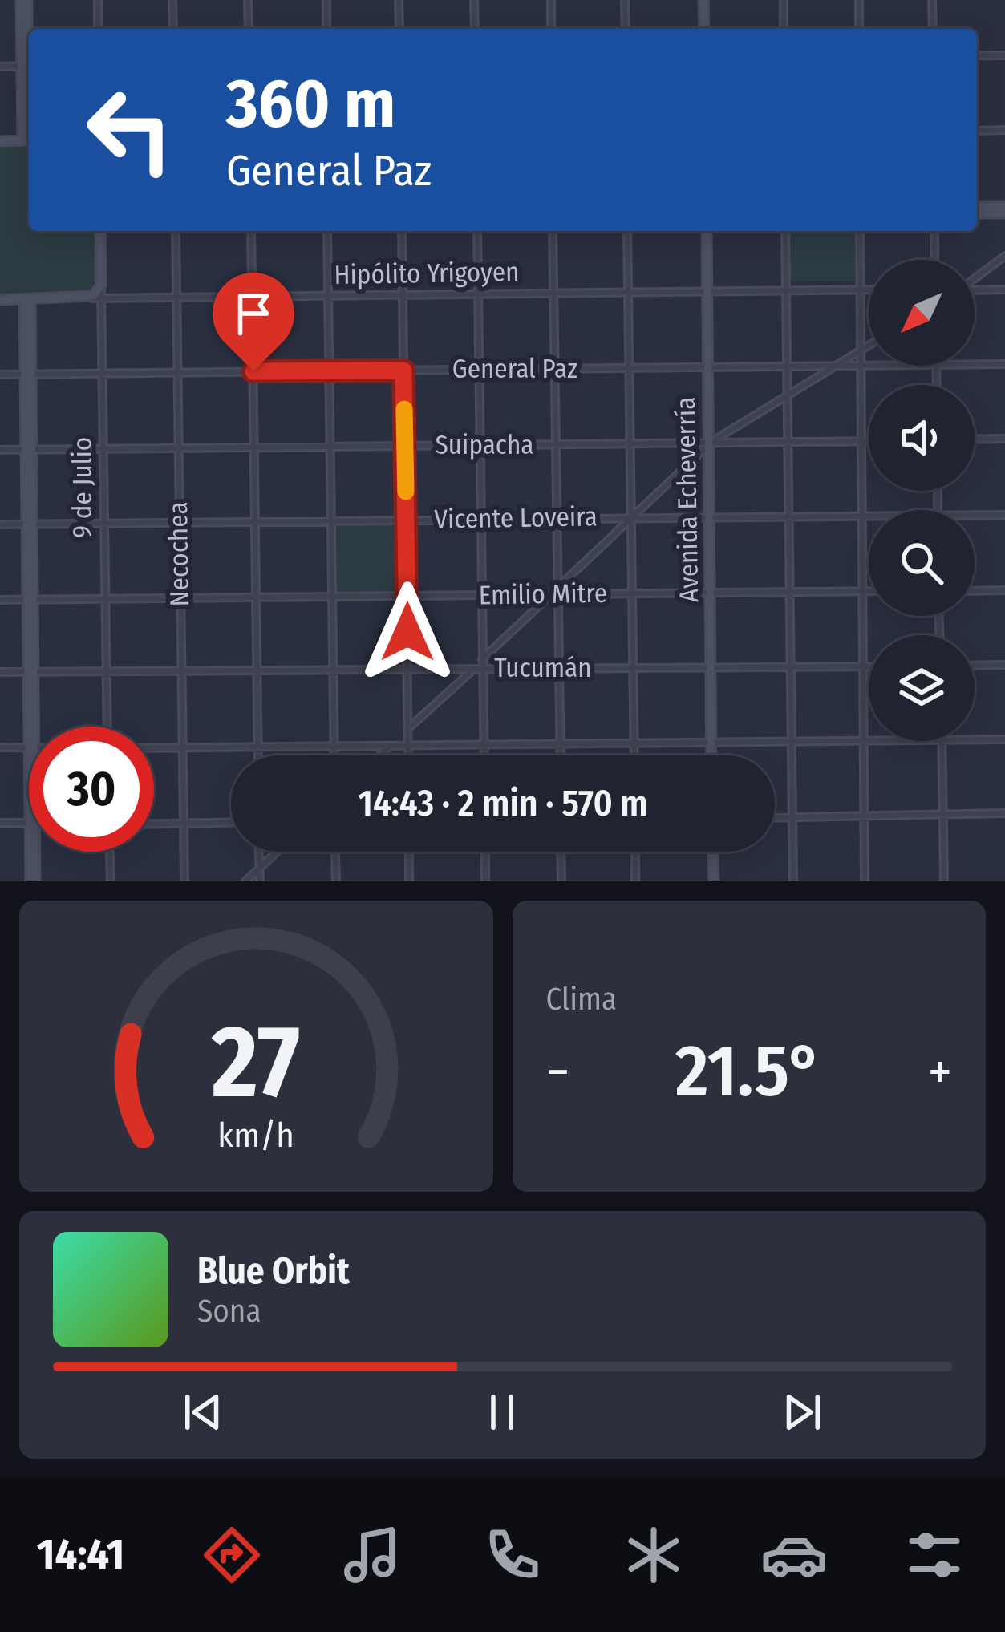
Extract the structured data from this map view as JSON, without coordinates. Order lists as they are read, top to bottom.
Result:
{
  "streets": {
    "main road": ["Hipólito Yrigoyen", "9 de Julio", "Avenida Echeverría"],
    "street": [
      "General Paz",
      "Suipacha",
      "Vicente Loveira",
      "Necochea",
      "Emilio Mitre",
      "Tucumán"
    ]
  },
  "crossings": [
    ["Hipólito Yrigoyen", "9 de Julio"],
    ["Hipólito Yrigoyen", "Avenida Echeverría"],
    ["Hipólito Yrigoyen", "Necochea"],
    ["General Paz", "9 de Julio"],
    ["General Paz", "Avenida Echeverría"],
    ["General Paz", "Necochea"],
    ["Suipacha", "9 de Julio"],
    ["Suipacha", "Avenida Echeverría"],
    ["Suipacha", "Necochea"],
    ["9 de Julio", "Vicente Loveira"],
    ["9 de Julio", "Emilio Mitre"],
    ["9 de Julio", "Tucumán"],
    ["Avenida Echeverría", "Vicente Loveira"],
    ["Avenida Echeverría", "Emilio Mitre"],
    ["Avenida Echeverría", "Tucumán"],
    ["Vicente Loveira", "Necochea"],
    ["Necochea", "Emilio Mitre"],
    ["Necochea", "Tucumán"]
  ],
  "north": "bottom left",
  "page": {
    "turn": ["360 m", "General Paz"],
    "limit": "30",
    "trip": "14:43 · 2 min · 570 m",
    "tile": "Clima",
    "heat": ["−", "21.5°", "+"],
    "song": ["Blue Orbit", "Sona"],
    "tabs": "14:41",
    "gauge": ["27", "km/h"]
  }
}
